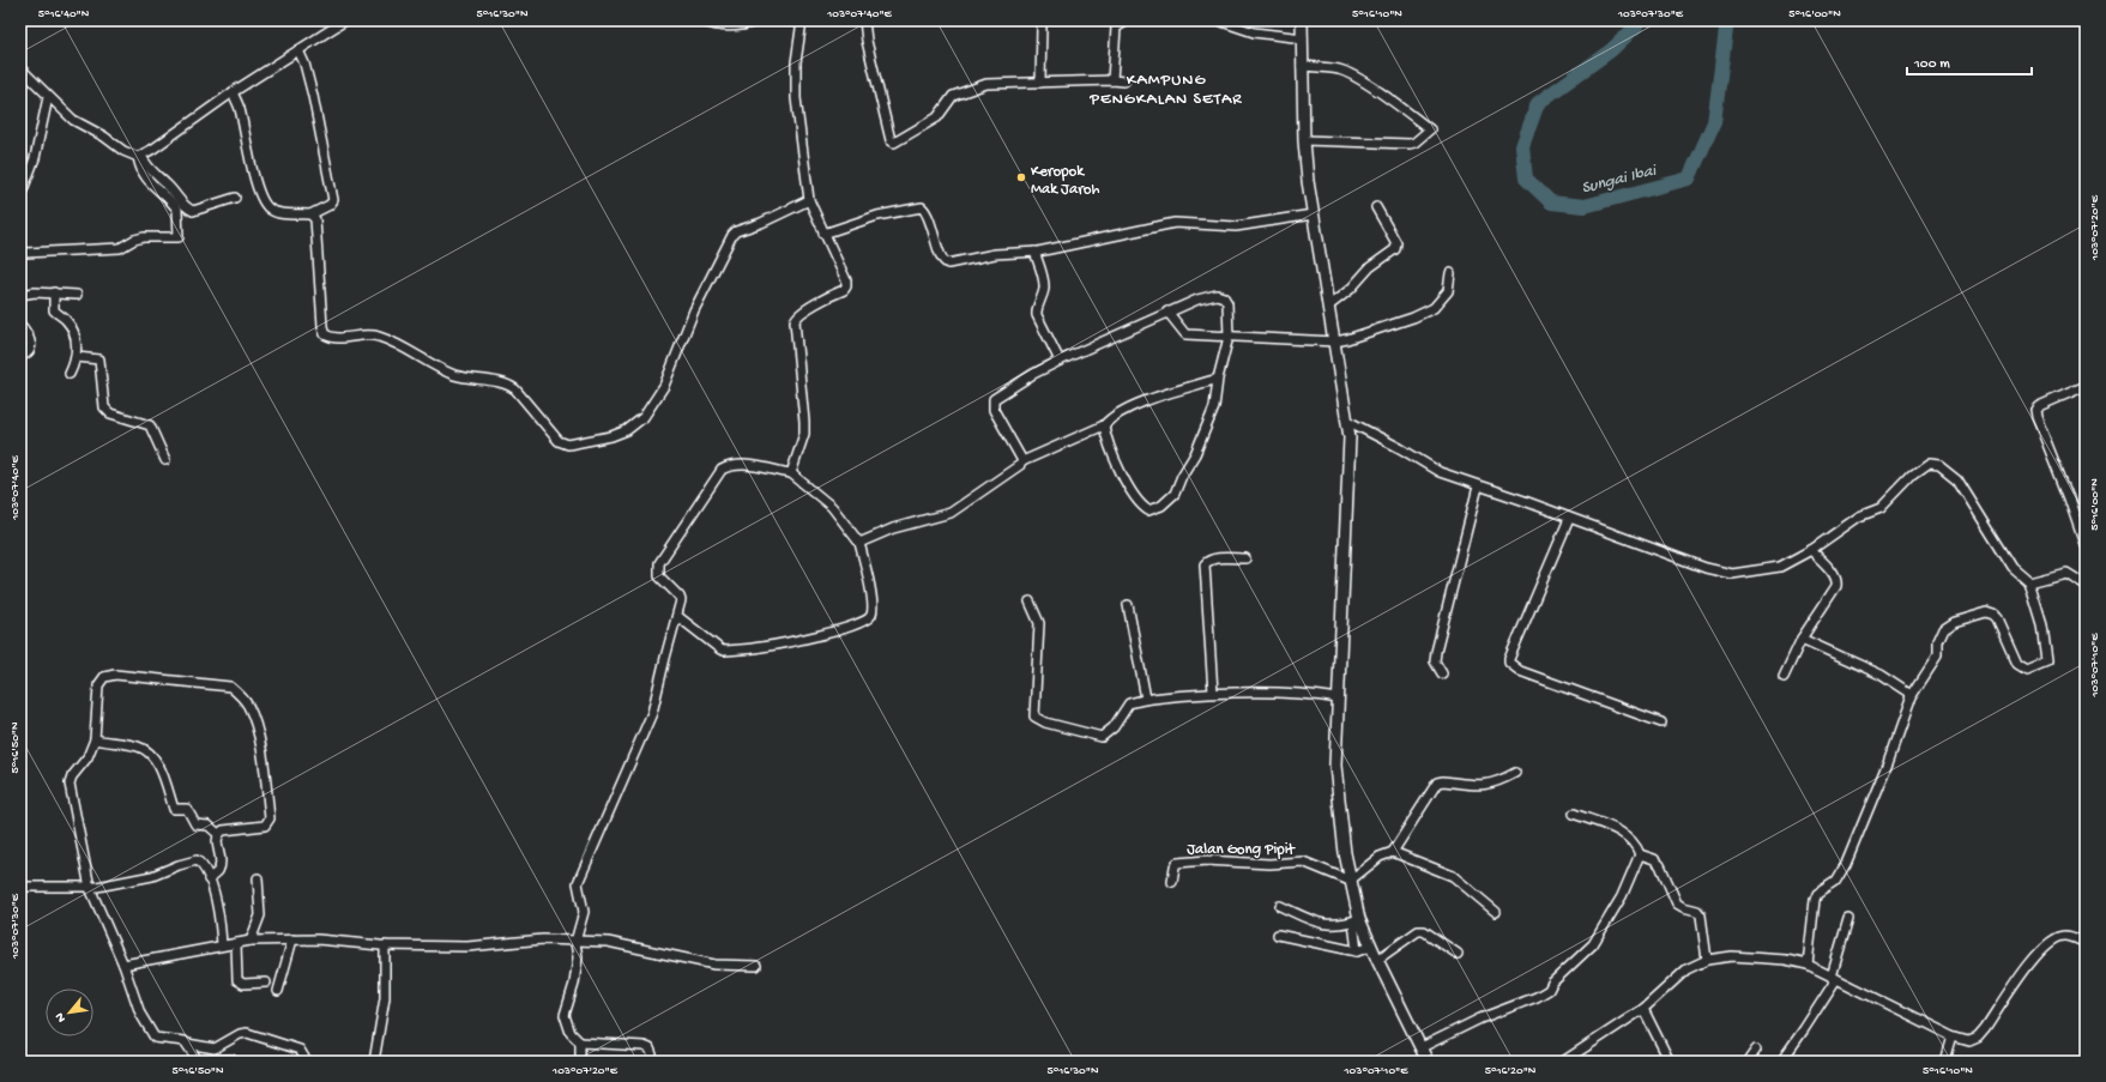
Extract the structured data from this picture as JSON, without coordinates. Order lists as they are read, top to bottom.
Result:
{
  "streets": {
    "street": ["Jalan Gong Pipit"]
  },
  "districts": ["KAMPUNG PENGKALAN SETAR"],
  "water": ["Sungai Ibai"],
  "places": ["Keropok Mak Jaroh"],
  "scale_bar": "100 m",
  "north": "bottom left",
  "coordinates": [
    "5°16'40\"N",
    "5°16'30\"N",
    "103°07'40\"E",
    "5°16'10\"N",
    "103°07'30\"E",
    "5°16'00\"N",
    "103°07'20\"E",
    "103°07'10\"E",
    "5°16'50\"N",
    "5°16'20\"N"
  ]
}
